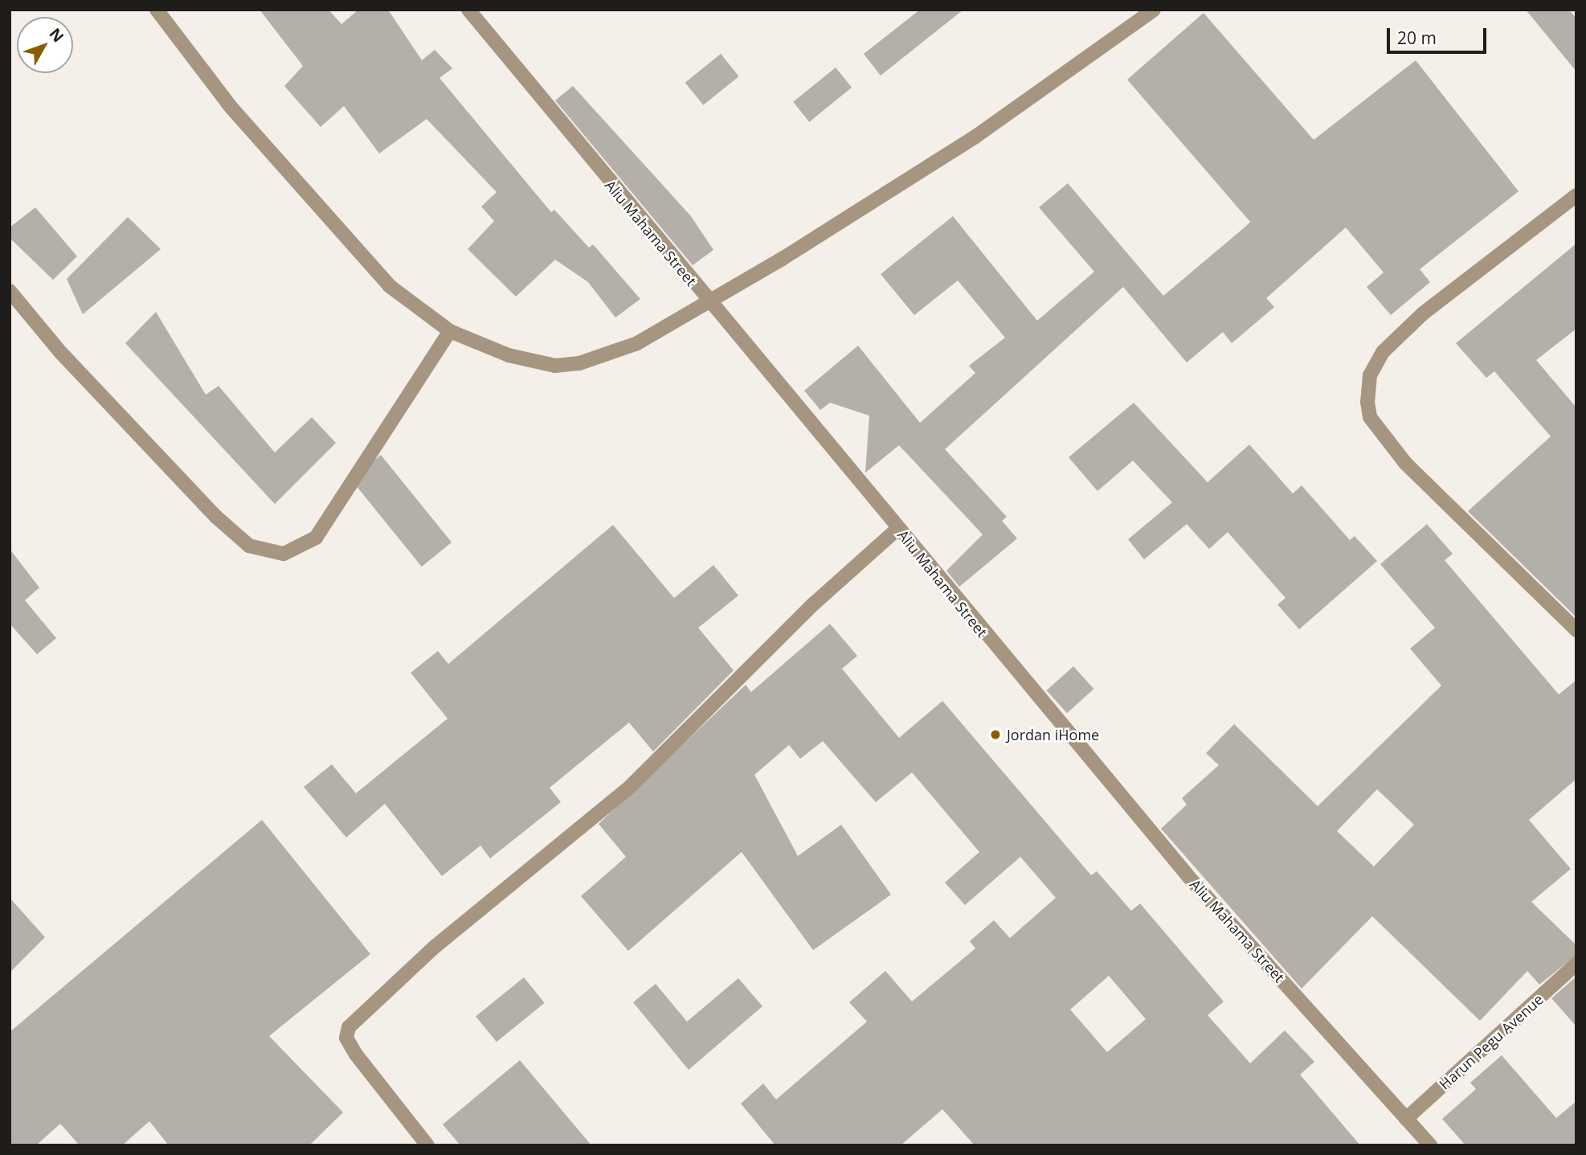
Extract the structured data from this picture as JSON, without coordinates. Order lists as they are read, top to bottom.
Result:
{
  "streets": {
    "street": ["Aliu Mahama Street", "Harun Pegu Avenue"]
  },
  "crossings": [
    ["Aliu Mahama Street", "Harun Pegu Avenue"]
  ],
  "places": ["Jordan iHome"],
  "scale_bar": "20 m",
  "north": "top right"
}
